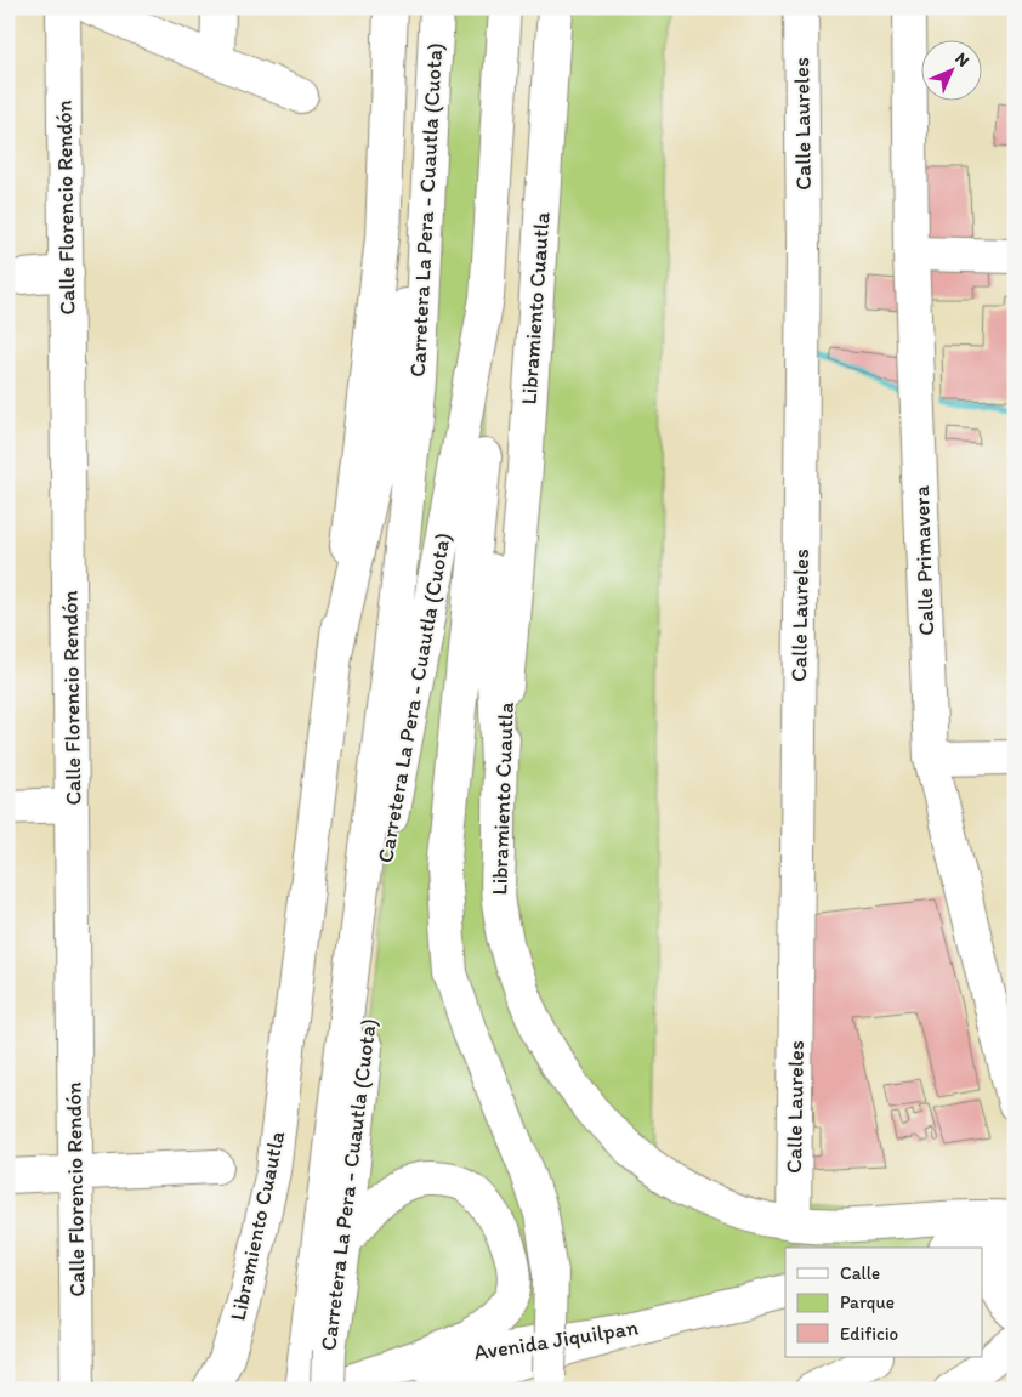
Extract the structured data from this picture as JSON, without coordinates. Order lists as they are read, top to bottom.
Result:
{
  "streets": {
    "main road": [
      "Calle Laureles",
      "Calle Florencio Rendón",
      "Carretera La Pera - Cuautla (Cuota)",
      "Libramiento Cuautla",
      "Calle Primavera",
      "Avenida Jiquilpan"
    ]
  },
  "crossings": [
    ["Calle Laureles", "Libramiento Cuautla"],
    ["Carretera La Pera - Cuautla (Cuota)", "Avenida Jiquilpan"]
  ],
  "legend": ["Calle", "Parque", "Edificio"],
  "north": "top right"
}
